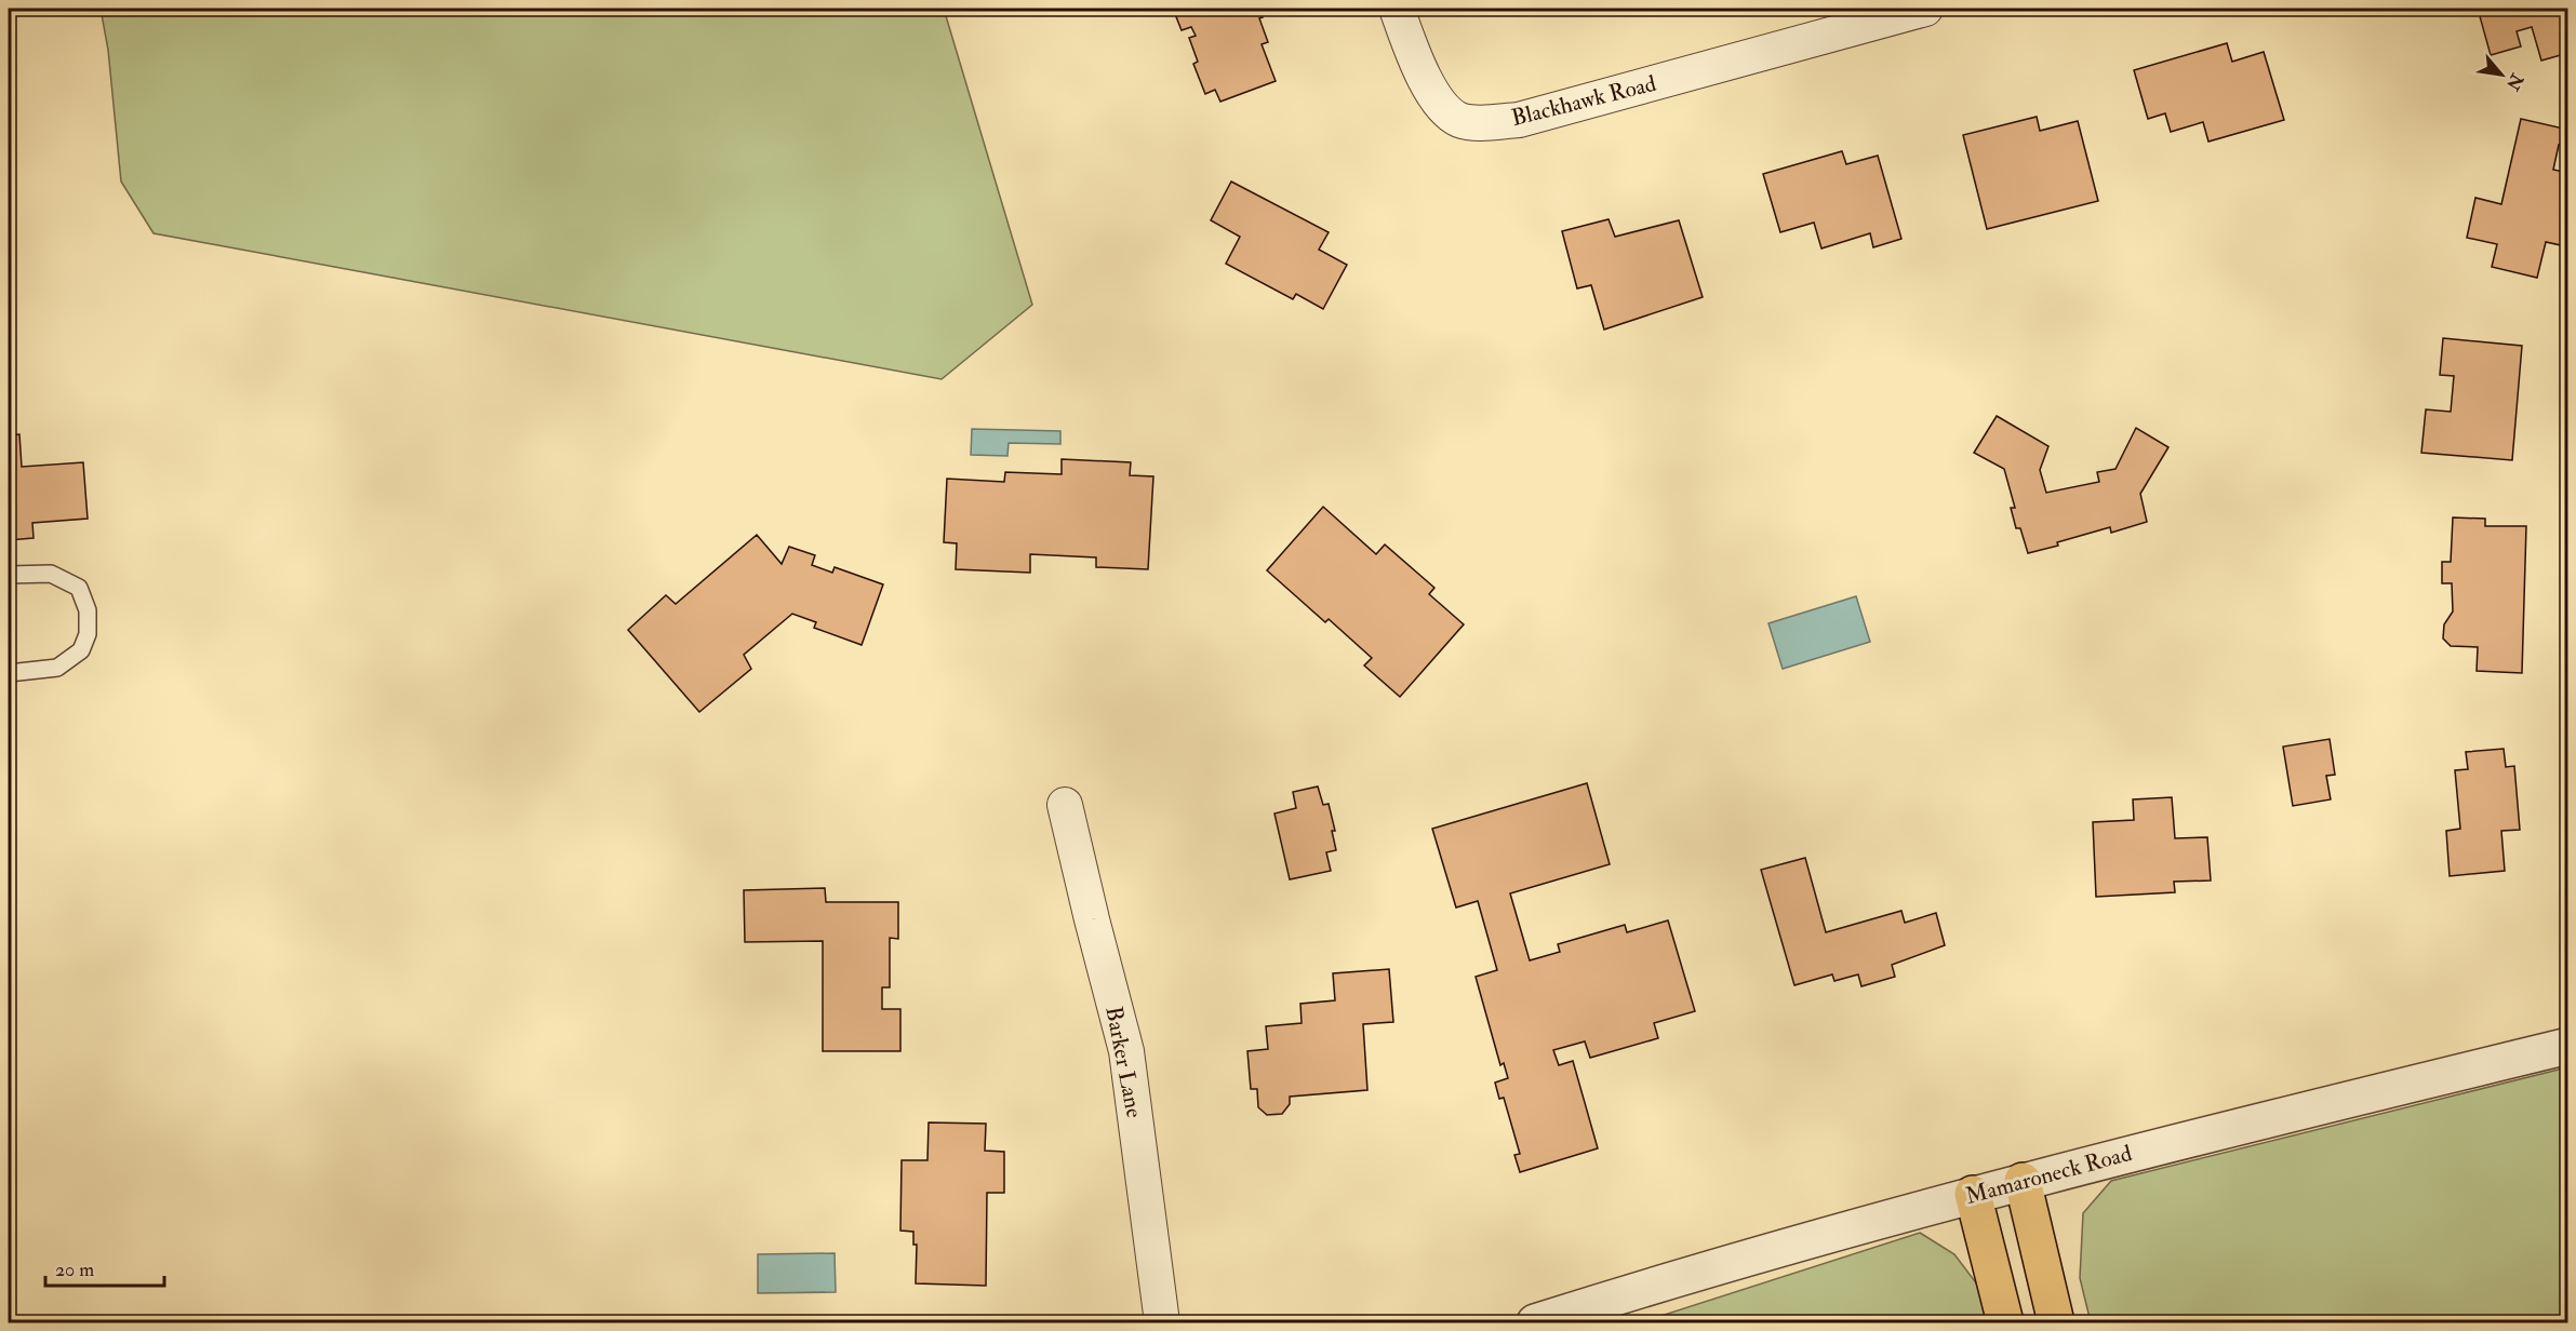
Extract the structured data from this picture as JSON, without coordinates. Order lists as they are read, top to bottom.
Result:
{
  "streets": {
    "street": ["Blackhawk Road", "Barker Lane", "Mamaroneck Road"]
  },
  "scale_bar": "20 m",
  "north": "bottom right"
}
